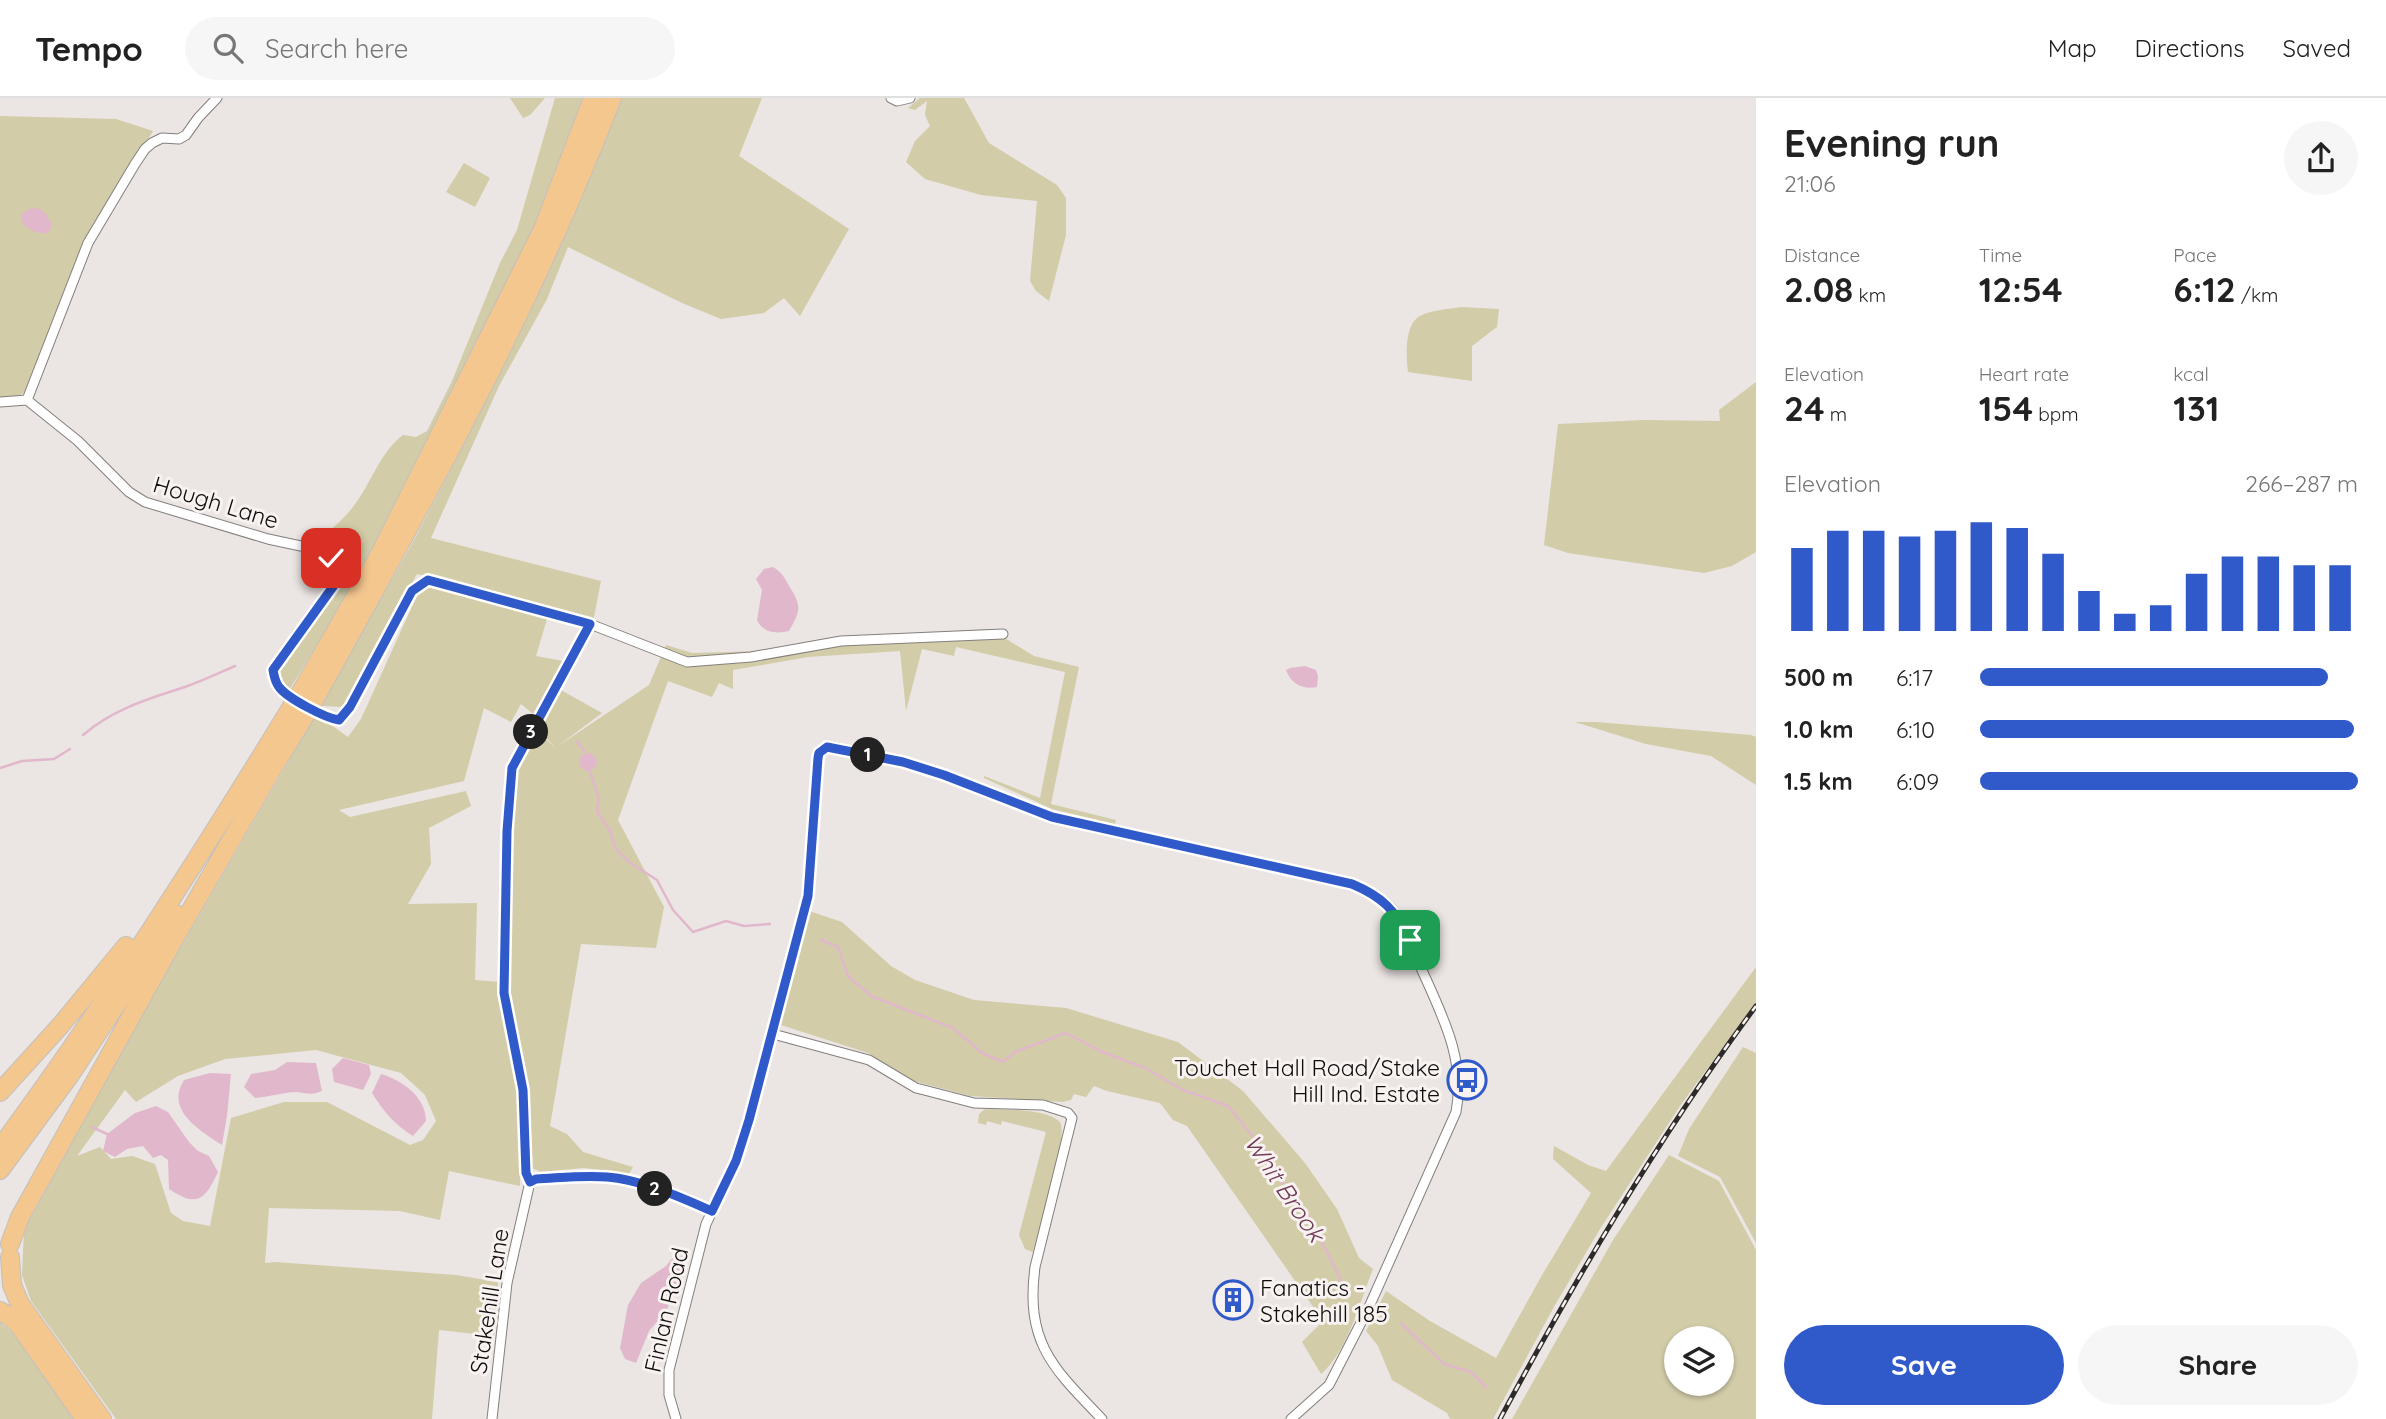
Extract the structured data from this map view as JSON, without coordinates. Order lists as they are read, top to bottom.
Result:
{
  "streets": {
    "street": ["Hough Lane", "Stakehill Lane", "Finlan Road"]
  },
  "crossings": [
    ["Hough Lane", "Stakehill Lane"]
  ],
  "water": ["Whit Brook"],
  "places": {
    "bus stop": ["Touchet Hall Road/Stake Hill Ind. Estate"],
    "building": ["Fanatics - Stakehill 185"]
  },
  "page": {
    "header": "Tempo",
    "search": "Search here",
    "nav": ["Map", "Directions", "Saved"],
    "heading": ["Evening run", "21:06"],
    "stats": [
      ["Distance", "2.08 km"],
      ["Time", "12:54"],
      ["Pace", "6:12 /km"],
      ["Elevation", "24 m"],
      ["Heart rate", "154 bpm"],
      ["kcal", "131"]
    ],
    "chart": ["Elevation", "266–287 m"],
    "list": [
      {
        "name": "500 m",
        "note": "6:17"
      },
      {
        "name": "1.0 km",
        "note": "6:10"
      },
      {
        "name": "1.5 km",
        "note": "6:09"
      }
    ],
    "pins": ["3", "1", "2"],
    "buttons": ["Save", "Share"]
  }
}
